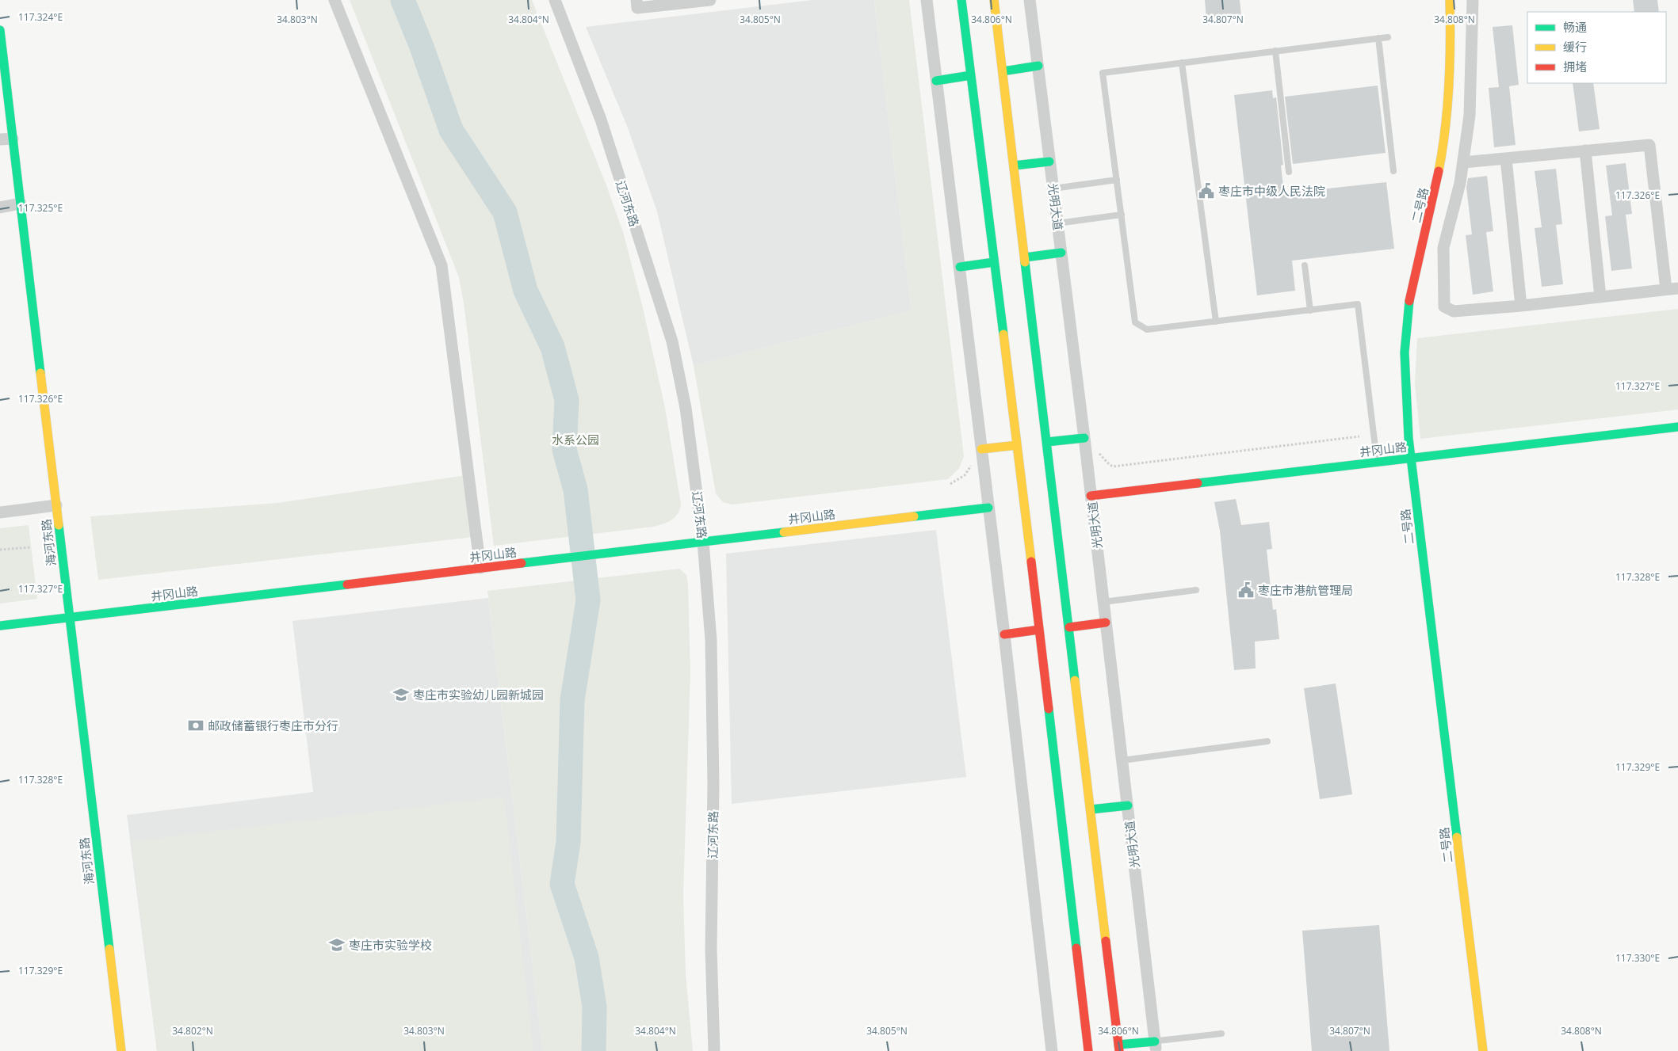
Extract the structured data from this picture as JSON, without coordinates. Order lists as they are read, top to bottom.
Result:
{
  "streets": {
    "street": [
      "辽河东路",
      "二号路",
      "光明大道",
      "井冈山路",
      "海河东路"
    ]
  },
  "crossings": [
    ["辽河东路", "井冈山路"],
    ["二号路", "井冈山路"],
    ["光明大道", "井冈山路"],
    ["井冈山路", "海河东路"]
  ],
  "parks": ["水系公园"],
  "places": {
    "public building": ["枣庄市中级人民法院", "枣庄市港航管理局"],
    "school or university": ["枣庄市实验幼儿园新城园", "枣庄市实验学校"],
    "bank": ["邮政储蓄银行枣庄市分行"]
  },
  "legend": ["畅通", "缓行", "拥堵"],
  "coordinates": [
    "117.324°E",
    "34.803°N",
    "34.804°N",
    "34.805°N",
    "34.806°N",
    "34.807°N",
    "34.808°N",
    "117.326°E",
    "117.325°E",
    "117.327°E",
    "117.328°E",
    "117.329°E",
    "117.330°E",
    "34.802°N"
  ]
}
